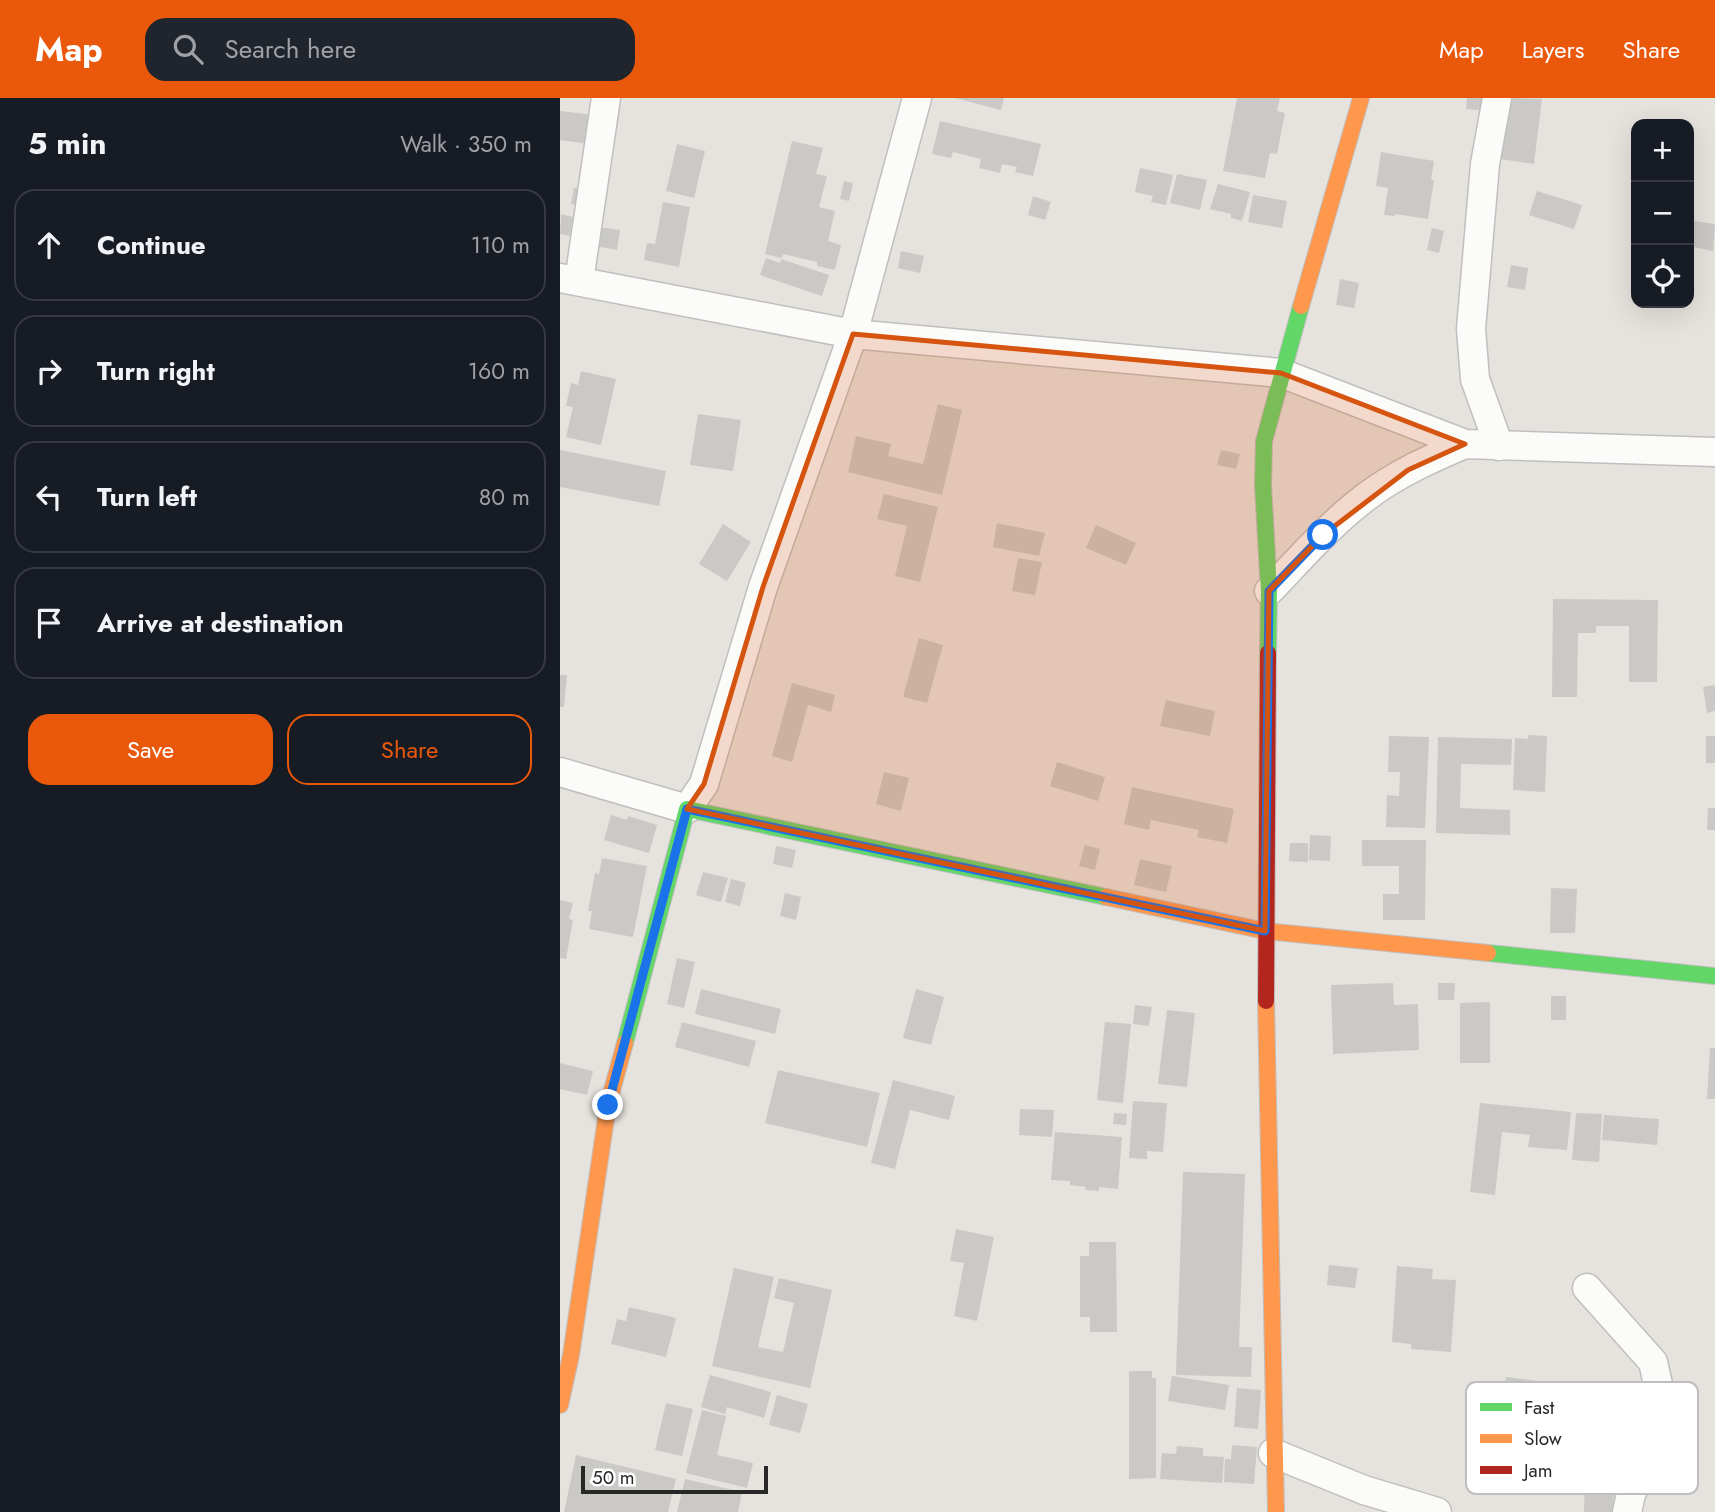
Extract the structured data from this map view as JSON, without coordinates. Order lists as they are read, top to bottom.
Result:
{
  "legend": ["Fast", "Slow", "Jam"],
  "scale_bar": "50 m",
  "page": {
    "header": "Map",
    "search": "Search here",
    "nav": ["Map", "Layers", "Share"],
    "heading": ["5 min", "Walk · 350 m"],
    "map_buttons": ["+", "−"],
    "list": [
      ["Continue", "110 m"],
      ["Turn right", "160 m"],
      ["Turn left", "80 m"],
      "Arrive at destination"
    ],
    "buttons": ["Save", "Share"],
    "scale": "50 m"
  }
}
